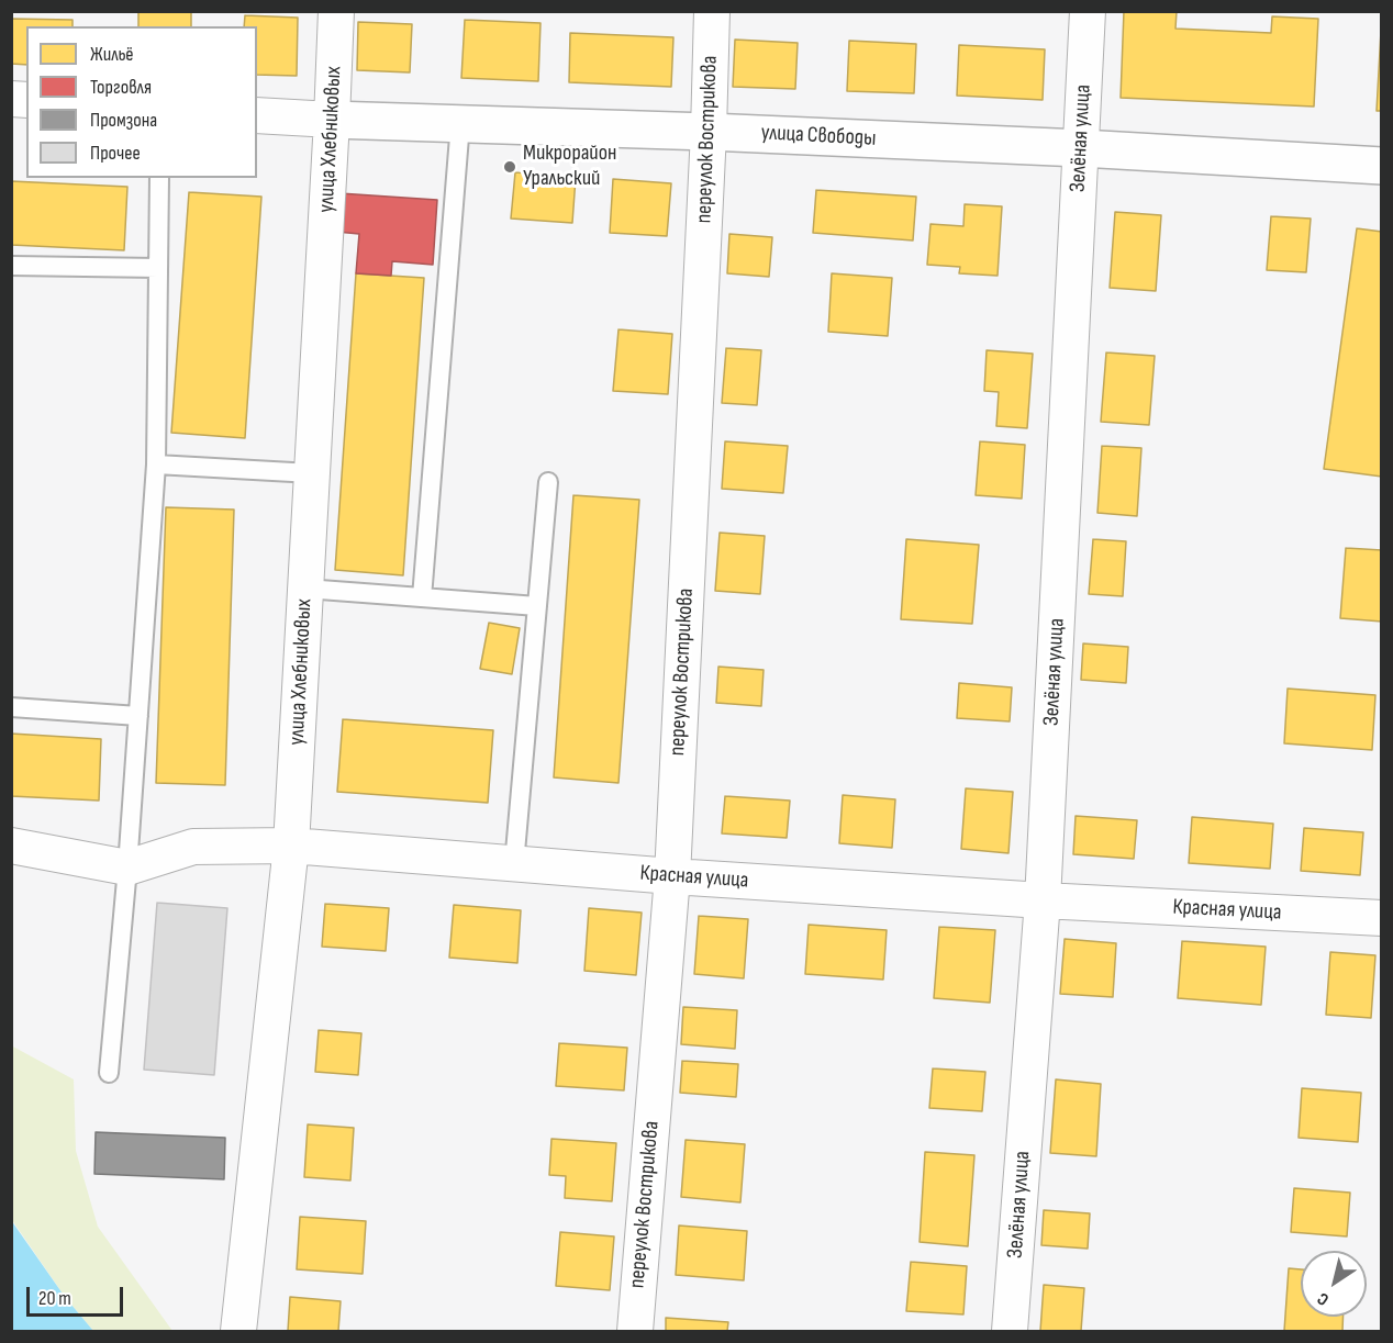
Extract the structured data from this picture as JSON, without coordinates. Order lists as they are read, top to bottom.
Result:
{
  "streets": {
    "street": [
      "улица Свободы",
      "Зелёная улица",
      "улица Хлебниковых",
      "переулок Вострикова",
      "Красная улица"
    ]
  },
  "crossings": [
    ["улица Свободы", "Зелёная улица"],
    ["улица Свободы", "улица Хлебниковых"],
    ["улица Свободы", "переулок Вострикова"],
    ["Зелёная улица", "Красная улица"],
    ["улица Хлебниковых", "Красная улица"],
    ["переулок Вострикова", "Красная улица"]
  ],
  "places": ["Микрорайон Уральский"],
  "legend": [
    "Жильё",
    "Торговля",
    "Промзона",
    "Прочее"
  ],
  "scale_bar": "20 m",
  "north": "bottom left"
}
